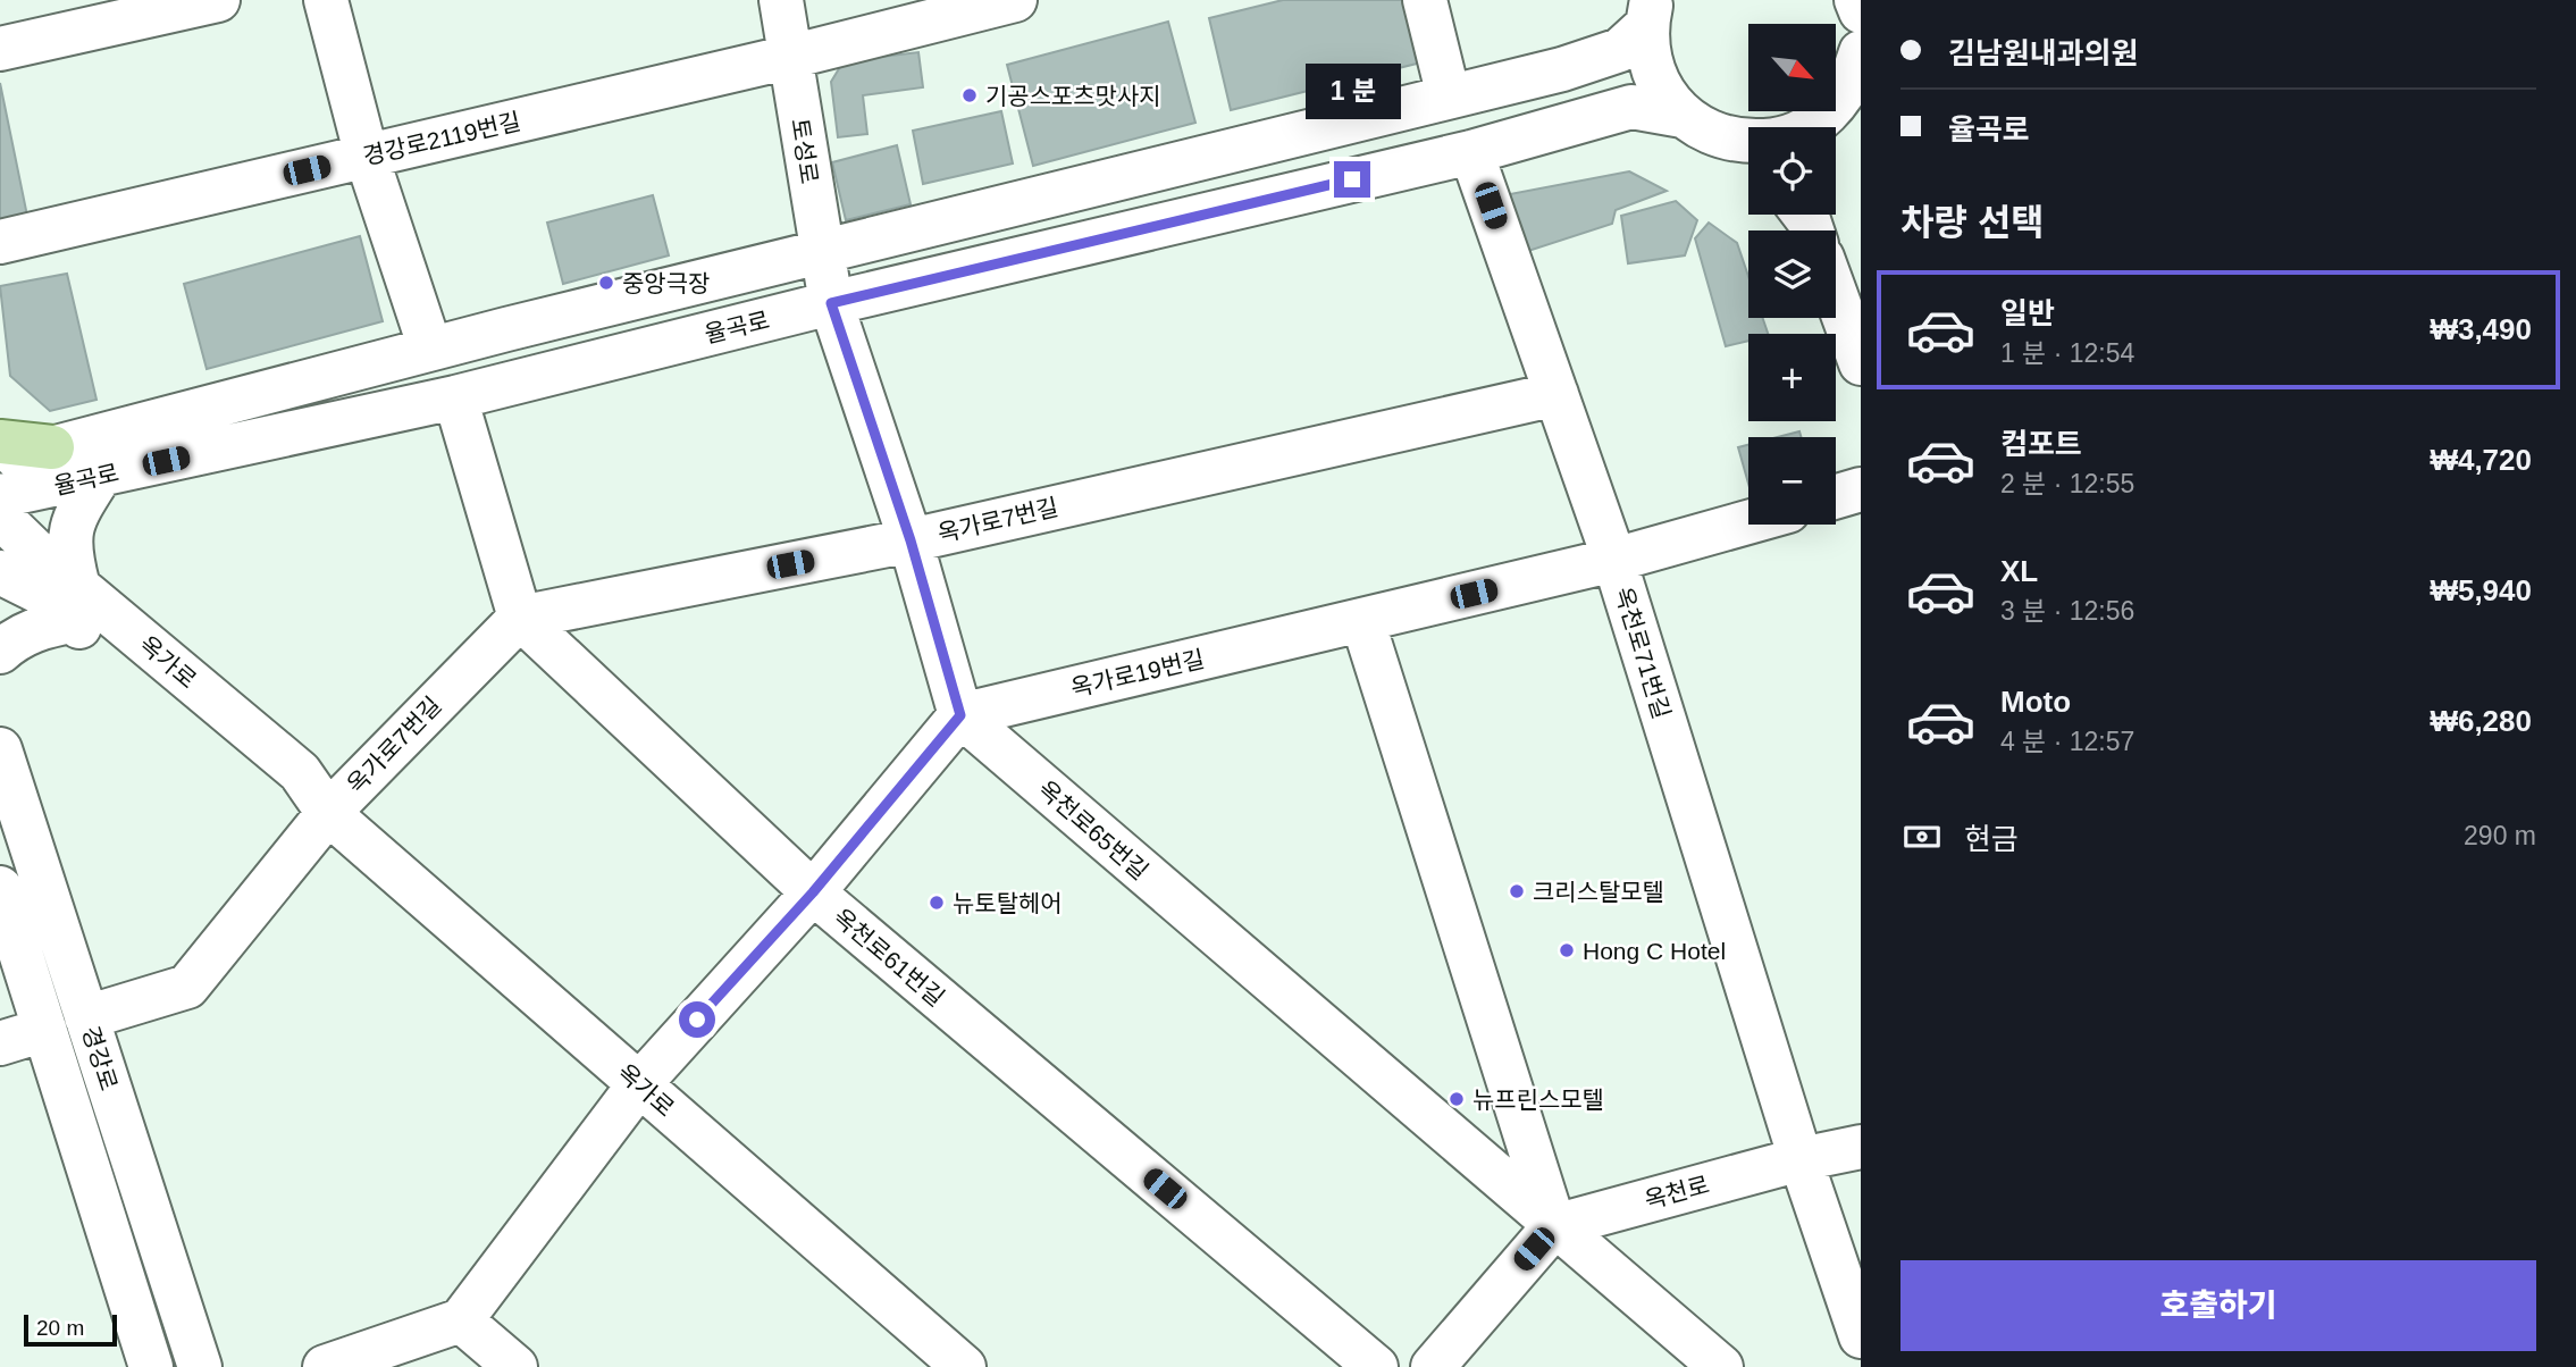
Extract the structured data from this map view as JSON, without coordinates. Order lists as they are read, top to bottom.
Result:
{
  "streets": {
    "street": [
      "경강로2119번길",
      "토성로",
      "율곡로",
      "옥가로7번길",
      "옥천로71번길",
      "옥가로",
      "옥가로19번길",
      "옥천로65번길",
      "옥천로61번길",
      "경강로",
      "옥천로"
    ]
  },
  "crossings": [
    ["경강로2119번길", "토성로"],
    ["토성로", "율곡로"],
    ["율곡로", "옥천로71번길"],
    ["옥가로7번길", "옥천로71번길"],
    ["옥가로7번길", "옥가로"],
    ["옥가로7번길", "옥천로61번길"],
    ["옥가로7번길", "경강로"],
    ["옥천로71번길", "옥가로19번길"],
    ["옥천로71번길", "옥천로"],
    ["옥가로19번길", "옥천로65번길"],
    ["옥천로65번길", "옥천로"]
  ],
  "places": [
    "기공스포츠맛사지",
    "중앙극장",
    "크리스탈모텔",
    "뉴토탈헤어",
    "Hong C Hotel",
    "뉴프린스모텔"
  ],
  "scale_bar": "20 m",
  "north": "bottom right",
  "page": {
    "banner": ["김남원내과의원", "율곡로"],
    "map_buttons": ["+", "−"],
    "bubble": "1 분",
    "heading": "차량 선택",
    "list": [
      {
        "name": "일반",
        "note": "1 분 · 12:54",
        "value": "₩3,490"
      },
      {
        "name": "컴포트",
        "note": "2 분 · 12:55",
        "value": "₩4,720"
      },
      {
        "name": "XL",
        "note": "3 분 · 12:56",
        "value": "₩5,940"
      },
      {
        "name": "Moto",
        "note": "4 분 · 12:57",
        "value": "₩6,280"
      }
    ],
    "pay": ["현금", "290 m"],
    "buttons": "호출하기",
    "scale": "20 m"
  }
}
